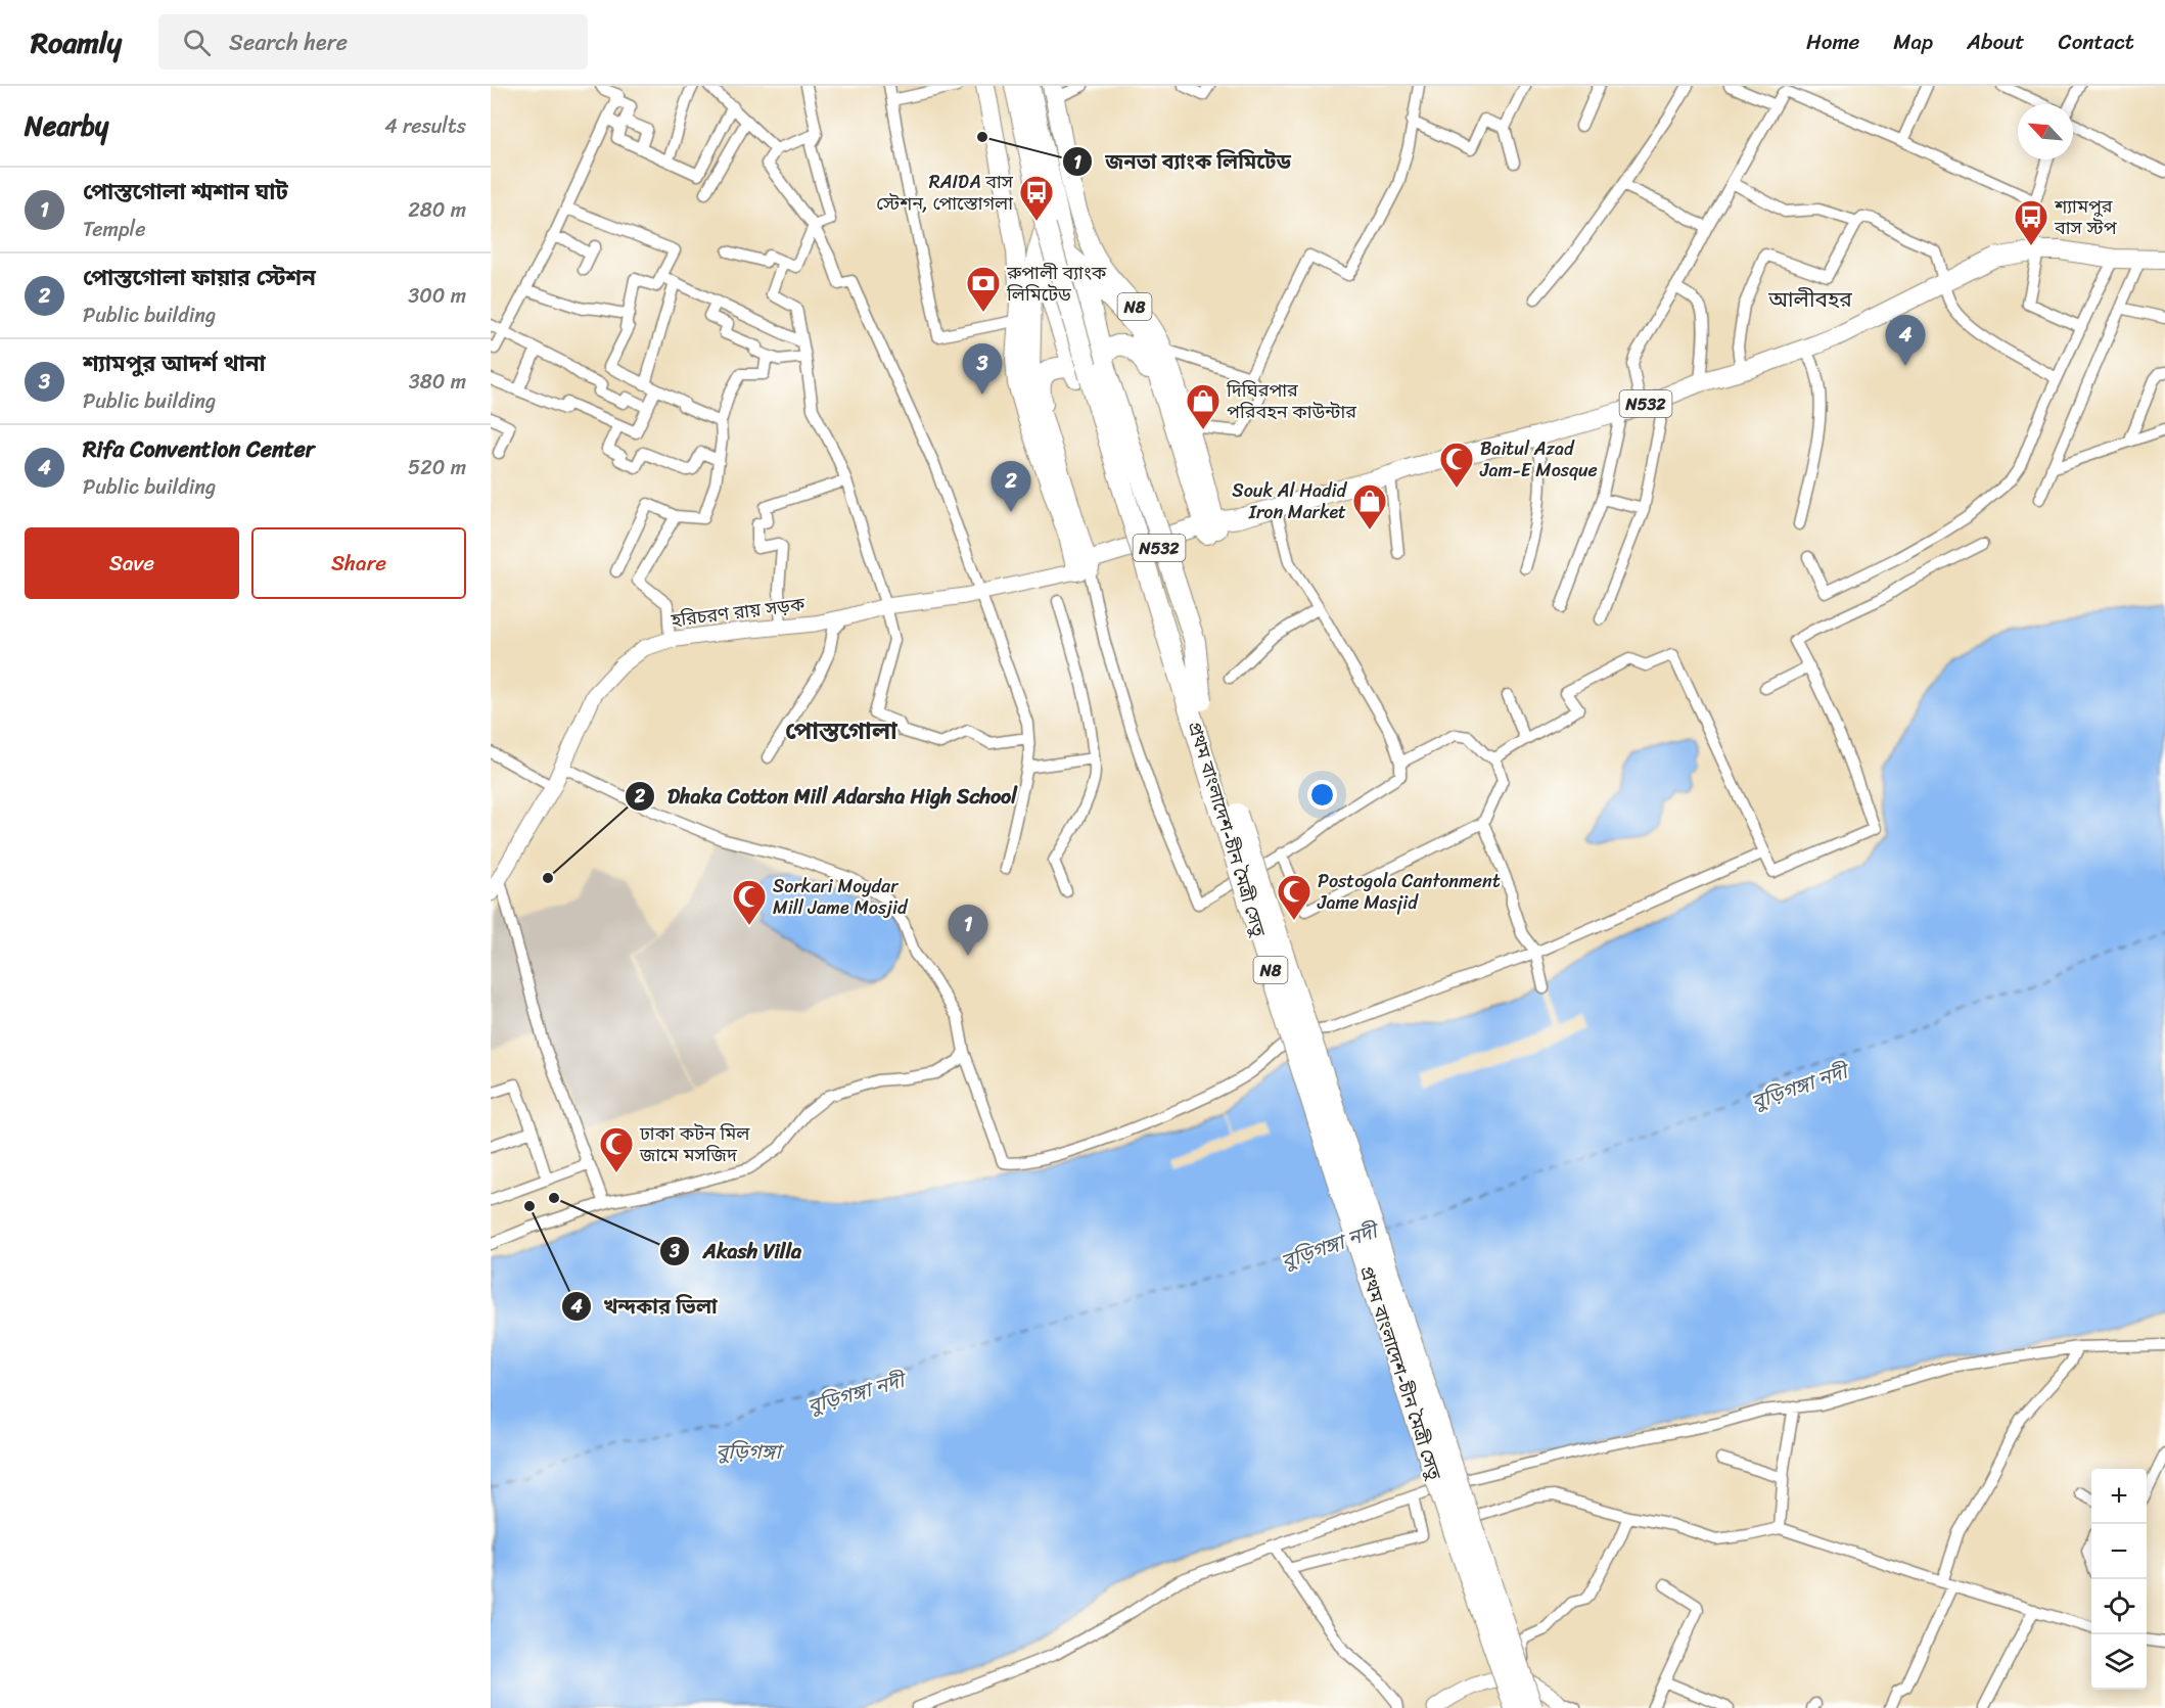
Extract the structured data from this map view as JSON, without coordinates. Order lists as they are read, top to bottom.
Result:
{
  "streets": {
    "highway": ["N8", "N532", "প্রথম বাংলাদেশ-চীন মৈত্রী সেতু"],
    "main road": ["হরিচরণ রায় সড়ক"]
  },
  "crossings": [
    ["N8", "N532"],
    ["N8", "প্রথম বাংলাদেশ-চীন মৈত্রী সেতু"],
    ["N532", "হরিচরণ রায় সড়ক"]
  ],
  "districts": ["আলীবহর", "পোস্তগোলা"],
  "water": ["বুড়িগঙ্গা নদী", "বুড়িগঙ্গা"],
  "places": {
    "other": [
      "জনতা ব্যাংক লিমিটেড",
      "Dhaka Cotton Mill Adarsha High School",
      "Akash Villa",
      "খন্দকার ভিলা"
    ],
    "bus stop": ["RAIDA বাস স্টেশন, পোস্তোগলা", "শ্যামপুর বাস স্টপ"],
    "bank": ["রুপালী ব্যাংক লিমিটেড"],
    "shop": ["দিঘিরপার পরিবহন কাউন্টার", "Souk Al Hadid Iron Market"],
    "mosque": [
      "Baitul Azad Jam-E Mosque",
      "Postogola Cantonment Jame Masjid",
      "Sorkari Moydar Mill Jame Mosjid",
      "ঢাকা কটন মিল জামে মসজিদ"
    ]
  },
  "north": "top left",
  "page": {
    "header": "Roamly",
    "search": "Search here",
    "nav": [
      "Home",
      "Map",
      "About",
      "Contact"
    ],
    "heading": ["Nearby", "4 results"],
    "list": [
      {
        "mark": "1",
        "name": "পোস্তগোলা শ্মশান ঘাট",
        "note": "Temple",
        "value": "280 m"
      },
      {
        "mark": "2",
        "name": "পোস্তগোলা ফায়ার স্টেশন",
        "note": "Public building",
        "value": "300 m"
      },
      {
        "mark": "3",
        "name": "শ্যামপুর আদর্শ থানা",
        "note": "Public building",
        "value": "380 m"
      },
      {
        "mark": "4",
        "name": "Rifa Convention Center",
        "note": "Public building",
        "value": "520 m"
      }
    ],
    "pins": [
      "4",
      "3",
      "2",
      "1"
    ],
    "buttons": ["Save", "Share"],
    "map_buttons": ["+", "−"]
  }
}
